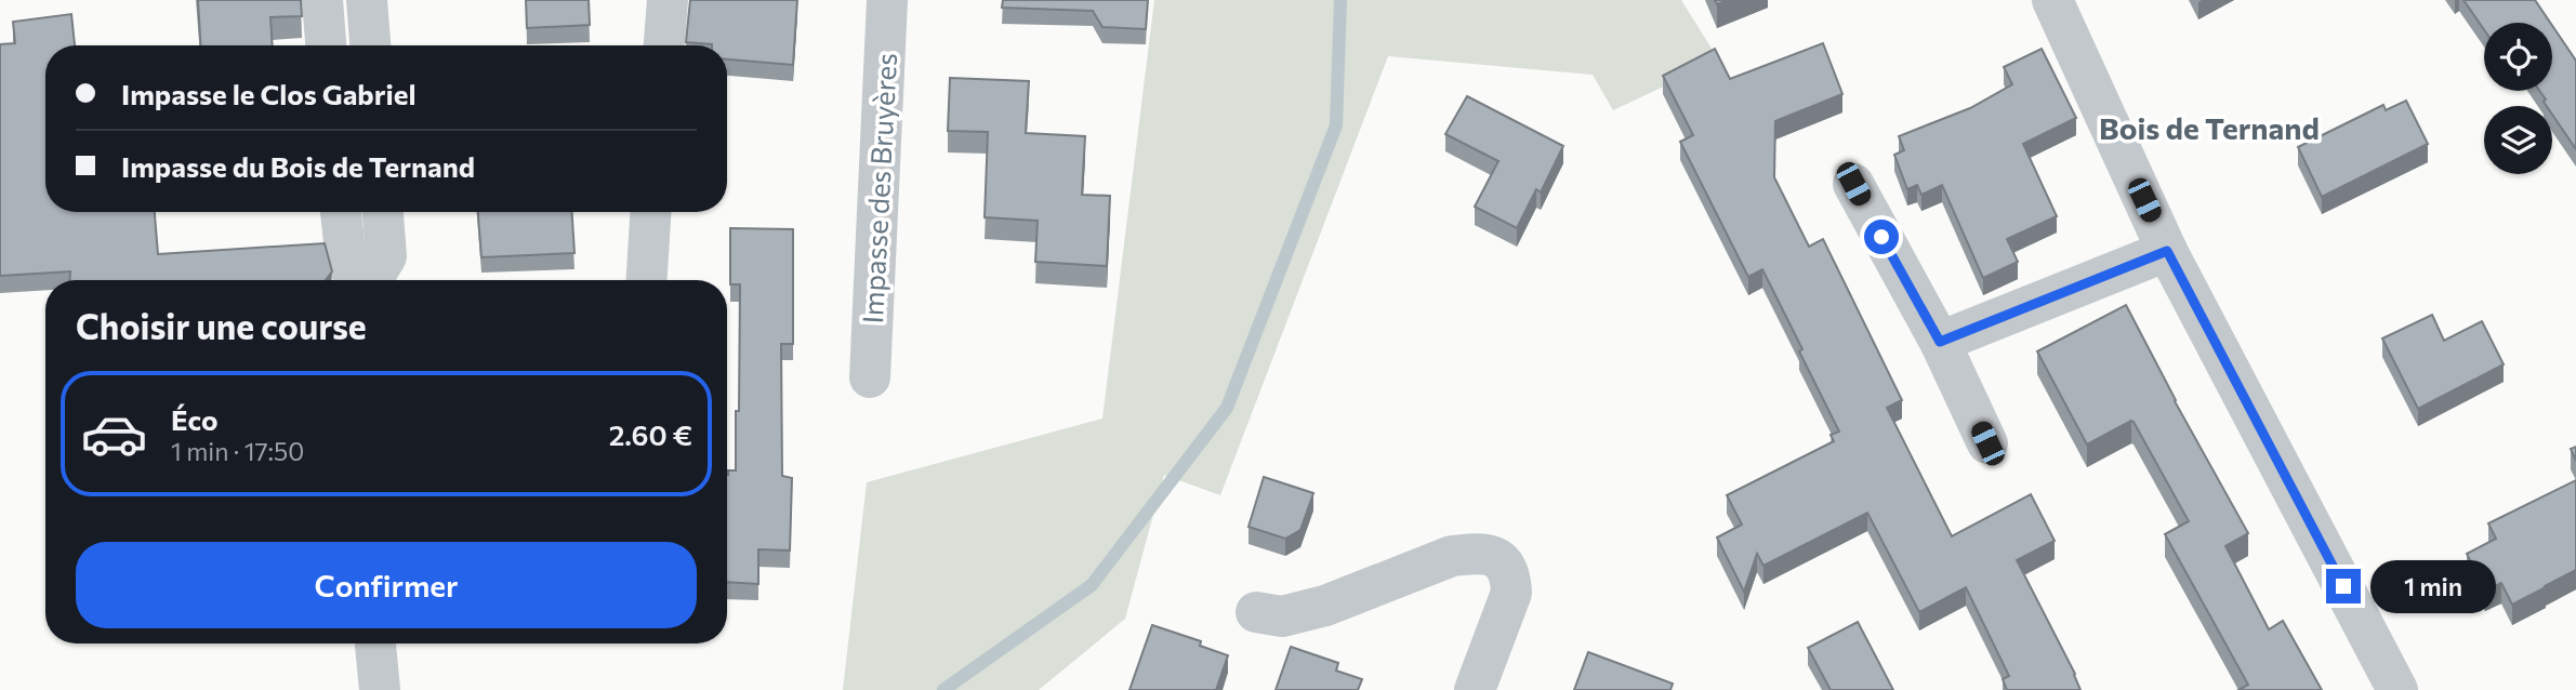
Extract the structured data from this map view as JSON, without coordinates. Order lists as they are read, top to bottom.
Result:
{
  "streets": {
    "street": ["Impasse des Bruyères"]
  },
  "districts": ["Bois de Ternand"],
  "page": {
    "banner": ["Impasse le Clos Gabriel", "Impasse du Bois de Ternand"],
    "heading": "Choisir une course",
    "list": [
      {
        "name": "Éco",
        "note": "1 min · 17:50",
        "value": "2.60 €"
      }
    ],
    "buttons": "Confirmer",
    "bubble": "1 min"
  }
}
